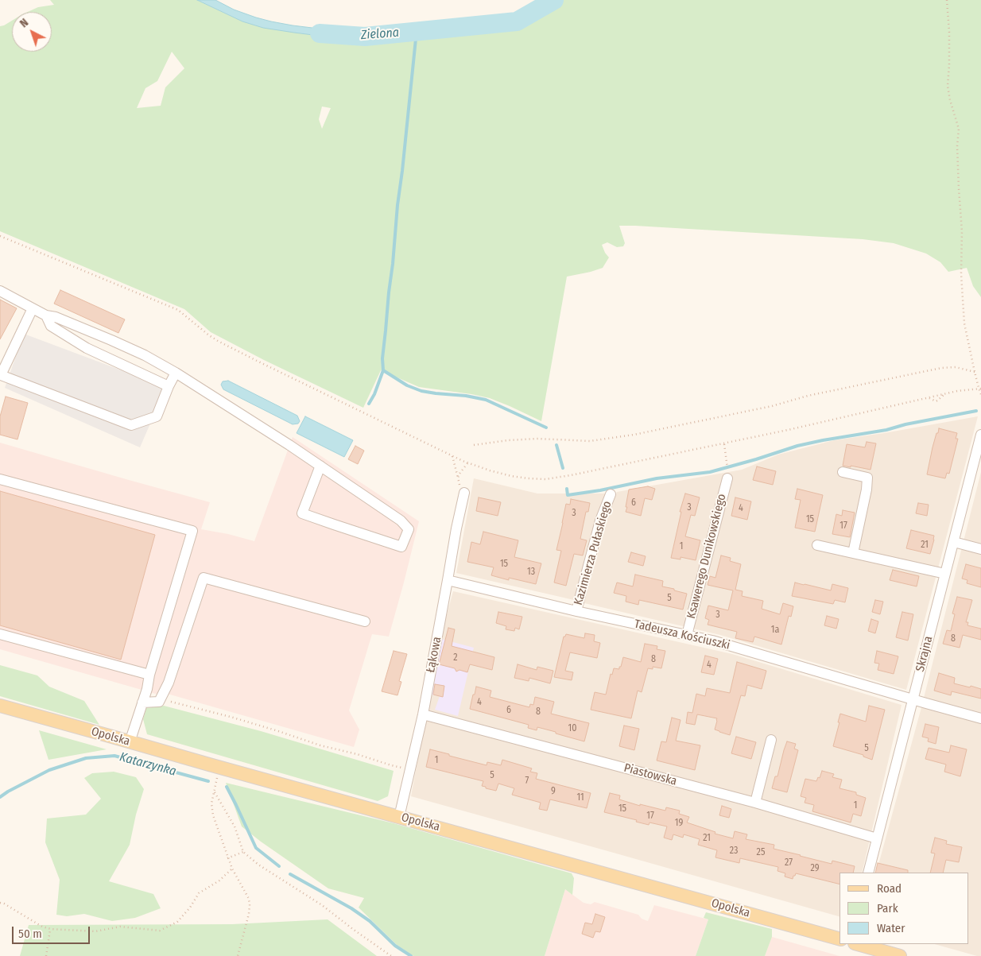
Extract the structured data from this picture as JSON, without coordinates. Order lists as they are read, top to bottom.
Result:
{
  "streets": {
    "main road": ["Opolska"],
    "street": [
      "Kazimierza Pułaskiego",
      "Ksawerego Dunikowskiego",
      "Tadeusza Kościuszki",
      "Skrajna",
      "Łąkowa",
      "Piastowska"
    ]
  },
  "crossings": [
    ["Kazimierza Pułaskiego", "Tadeusza Kościuszki"],
    ["Ksawerego Dunikowskiego", "Tadeusza Kościuszki"],
    ["Tadeusza Kościuszki", "Skrajna"],
    ["Tadeusza Kościuszki", "Łąkowa"],
    ["Skrajna", "Piastowska"],
    ["Łąkowa", "Opolska"],
    ["Łąkowa", "Piastowska"]
  ],
  "water": ["Zielona", "Katarzynka"],
  "house_numbers": [
    "6",
    "3",
    "4",
    "3",
    "15",
    "17",
    "21",
    "1",
    "15",
    "13",
    "5",
    "3",
    "1a",
    "8",
    "2",
    "8",
    "4",
    "4",
    "6",
    "8",
    "10",
    "5",
    "1",
    "5",
    "7",
    "9",
    "11",
    "1",
    "15",
    "17",
    "19",
    "21",
    "23",
    "25",
    "27",
    "29"
  ],
  "legend": ["Road", "Park", "Water"],
  "scale_bar": "50 m",
  "north": "top left"
}
